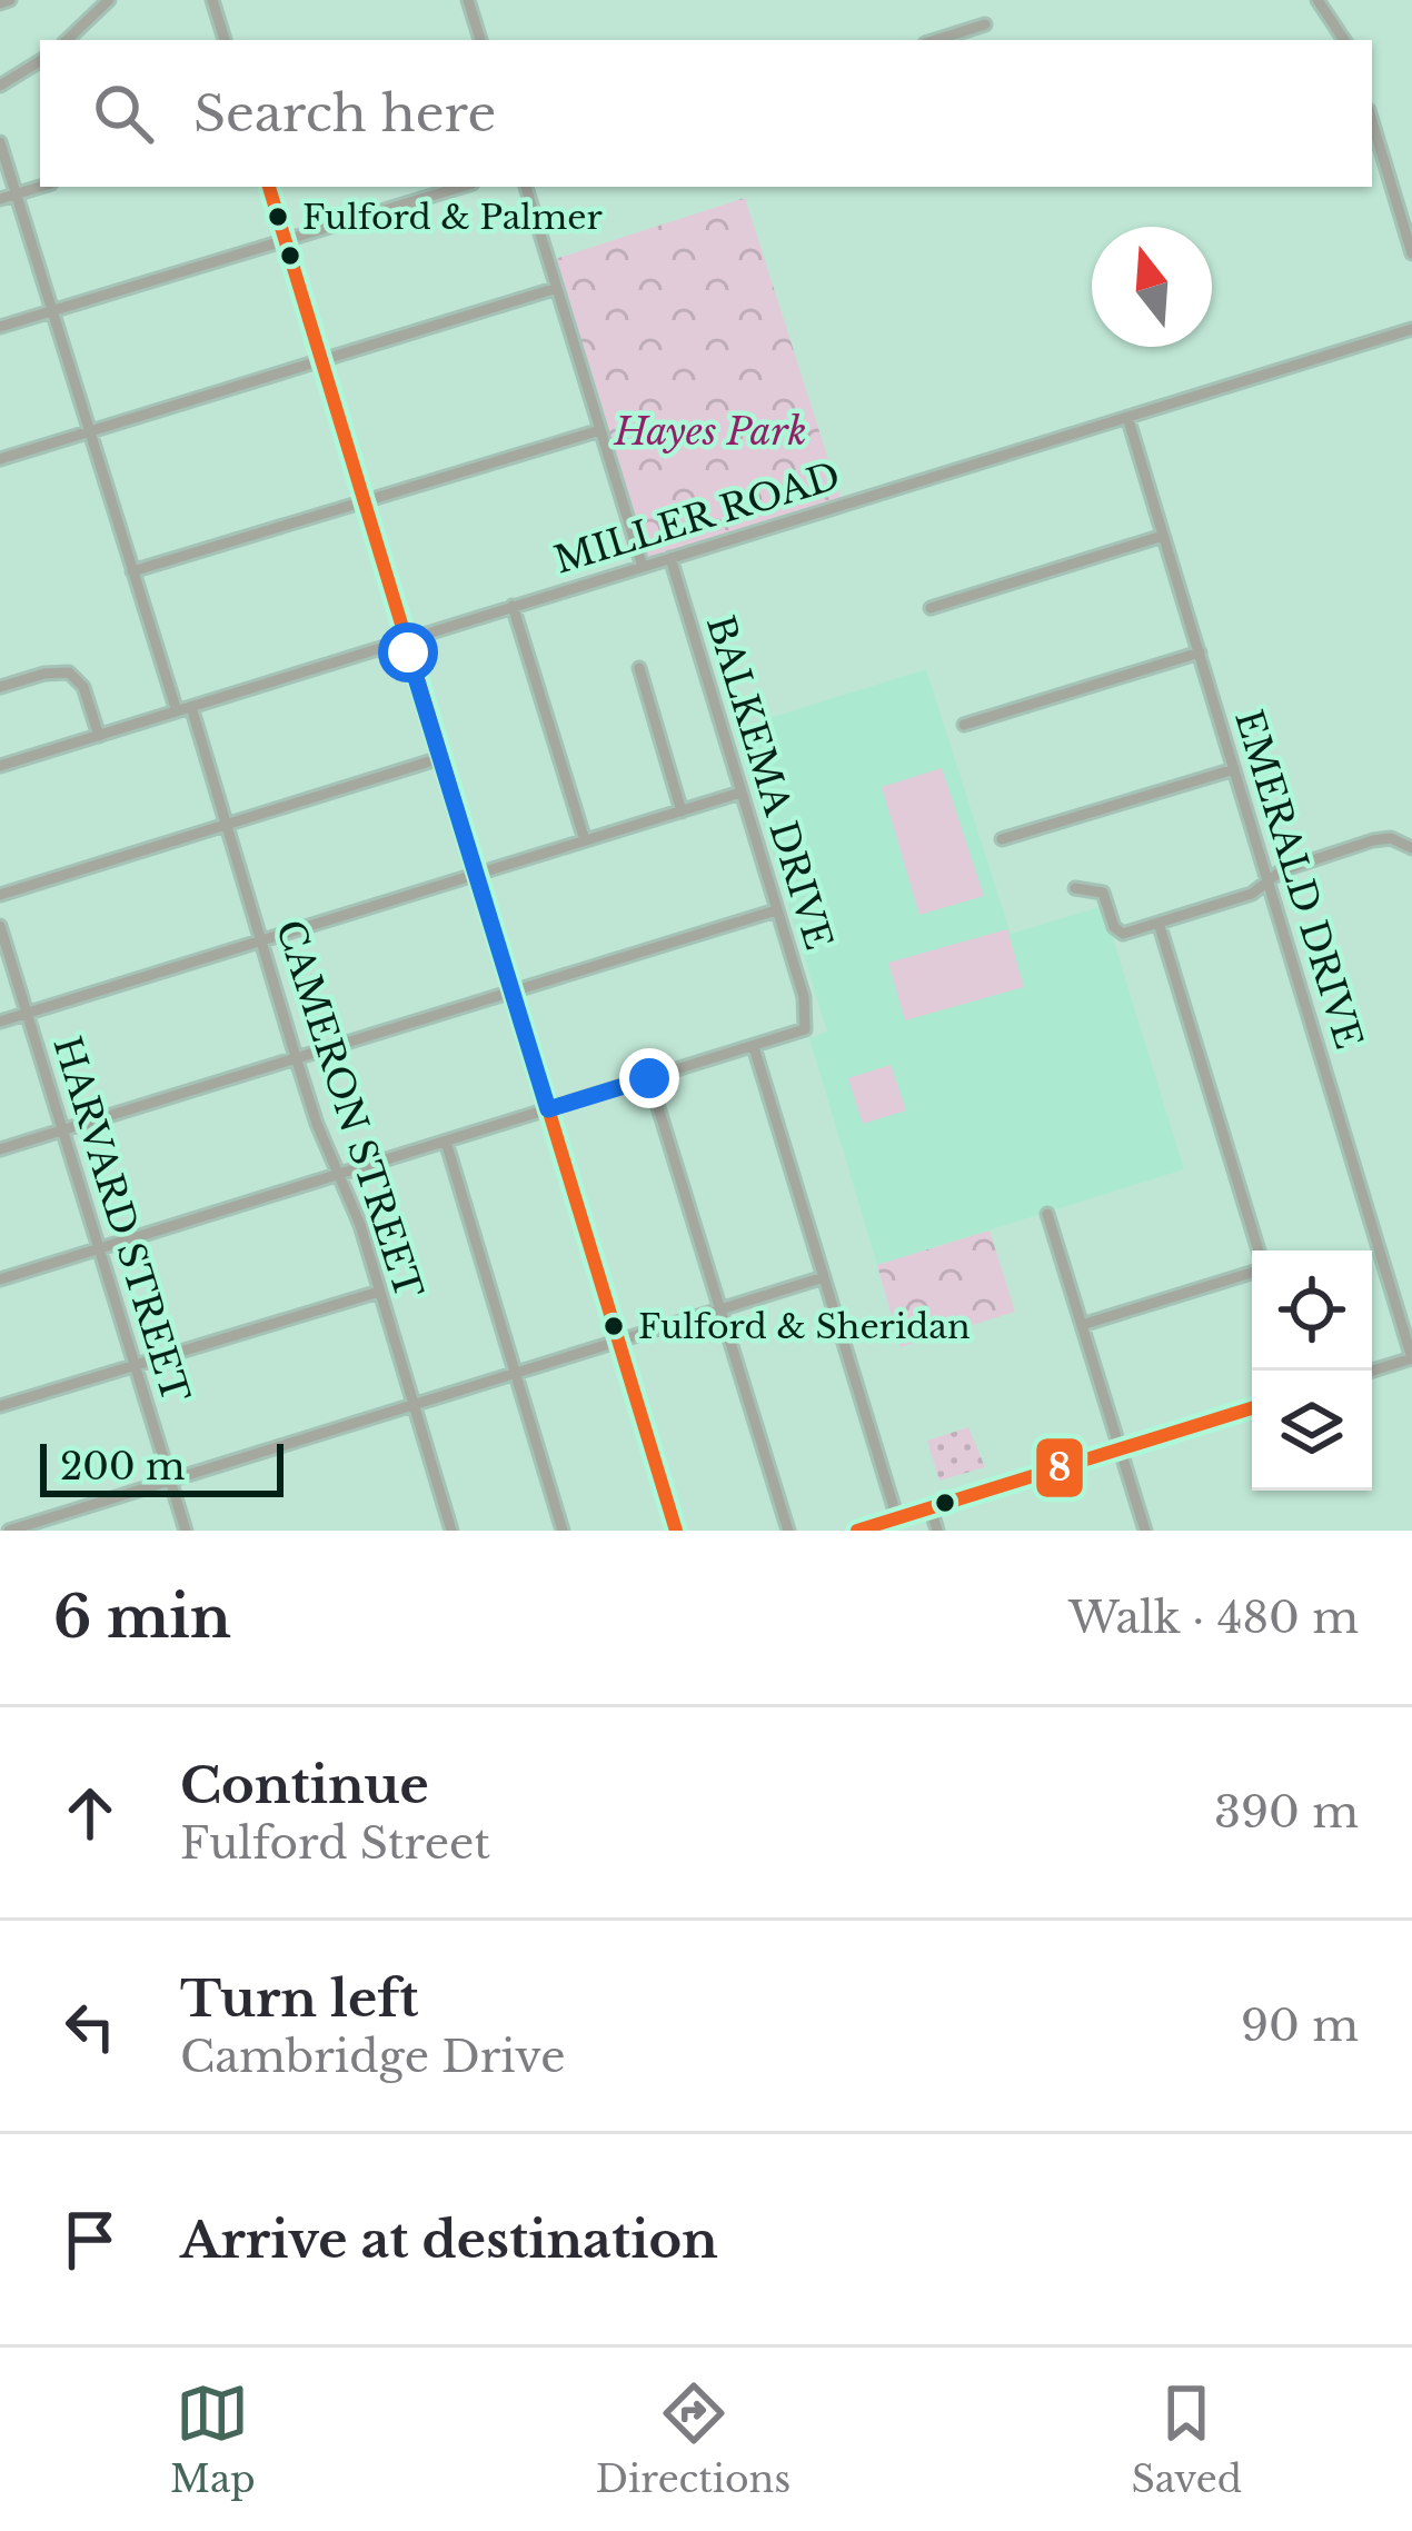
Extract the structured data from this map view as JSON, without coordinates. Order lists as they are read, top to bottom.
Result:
{
  "streets": {
    "street": [
      "MILLER ROAD",
      "BALKEMA DRIVE",
      "EMERALD DRIVE",
      "CAMERON STREET",
      "HARVARD STREET"
    ]
  },
  "crossings": [
    ["MILLER ROAD", "BALKEMA DRIVE"],
    ["MILLER ROAD", "EMERALD DRIVE"],
    ["MILLER ROAD", "CAMERON STREET"]
  ],
  "parks": ["Hayes Park"],
  "places": ["Fulford & Palmer", "Fulford & Sheridan"],
  "lines": ["transit line 8"],
  "scale_bar": "200 m",
  "north": "top",
  "page": {
    "search": "Search here",
    "scale": "200 m",
    "heading": ["6 min", "Walk · 480 m"],
    "list": [
      ["Continue", "Fulford Street", "390 m"],
      ["Turn left", "Cambridge Drive", "90 m"],
      "Arrive at destination"
    ],
    "nav": ["Map", "Directions", "Saved"]
  }
}
